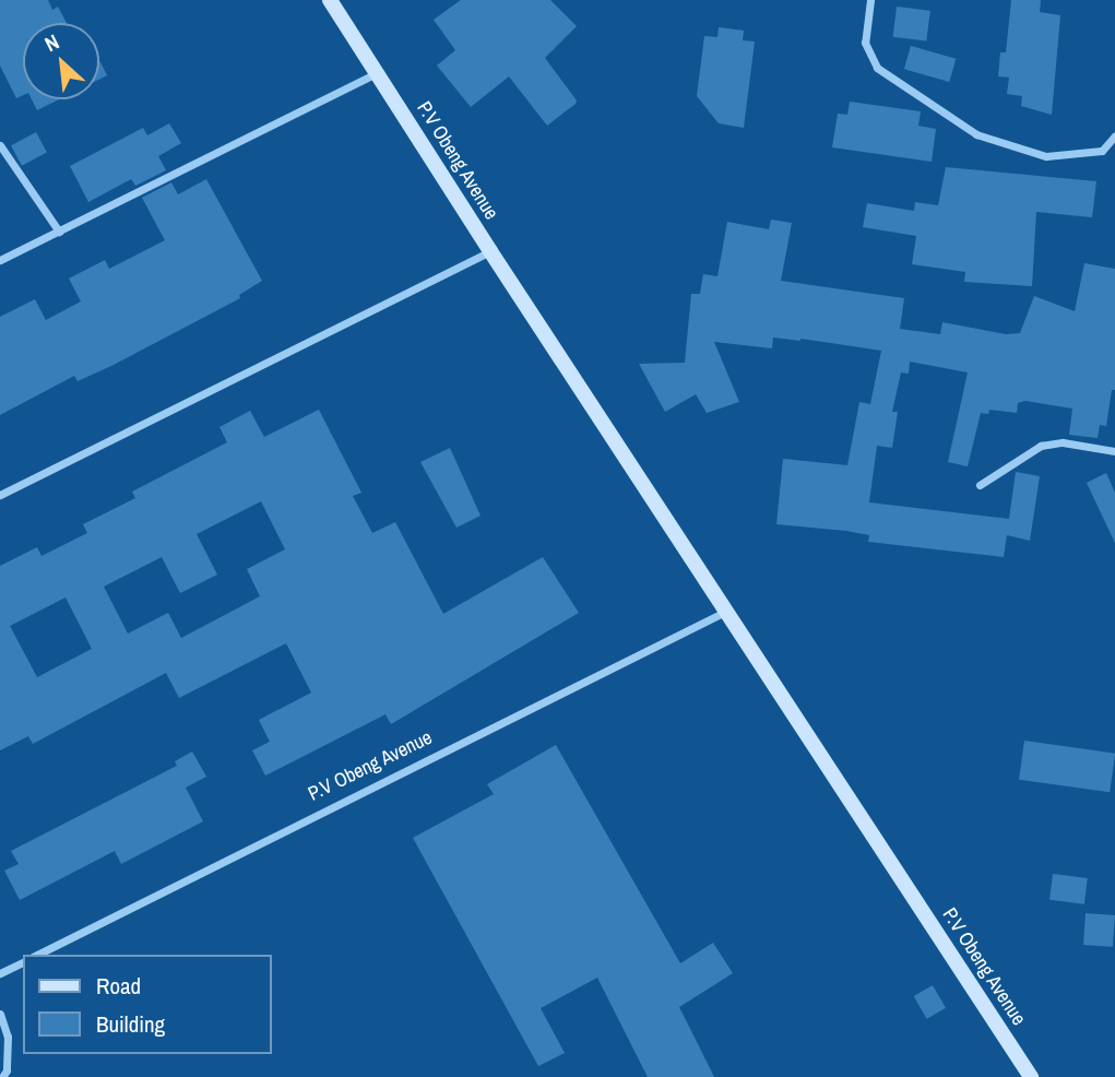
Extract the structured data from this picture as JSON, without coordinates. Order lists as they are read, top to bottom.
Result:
{
  "streets": {
    "main road": ["P.V Obeng Avenue"]
  },
  "legend": ["Road", "Building"],
  "north": "top left"
}
